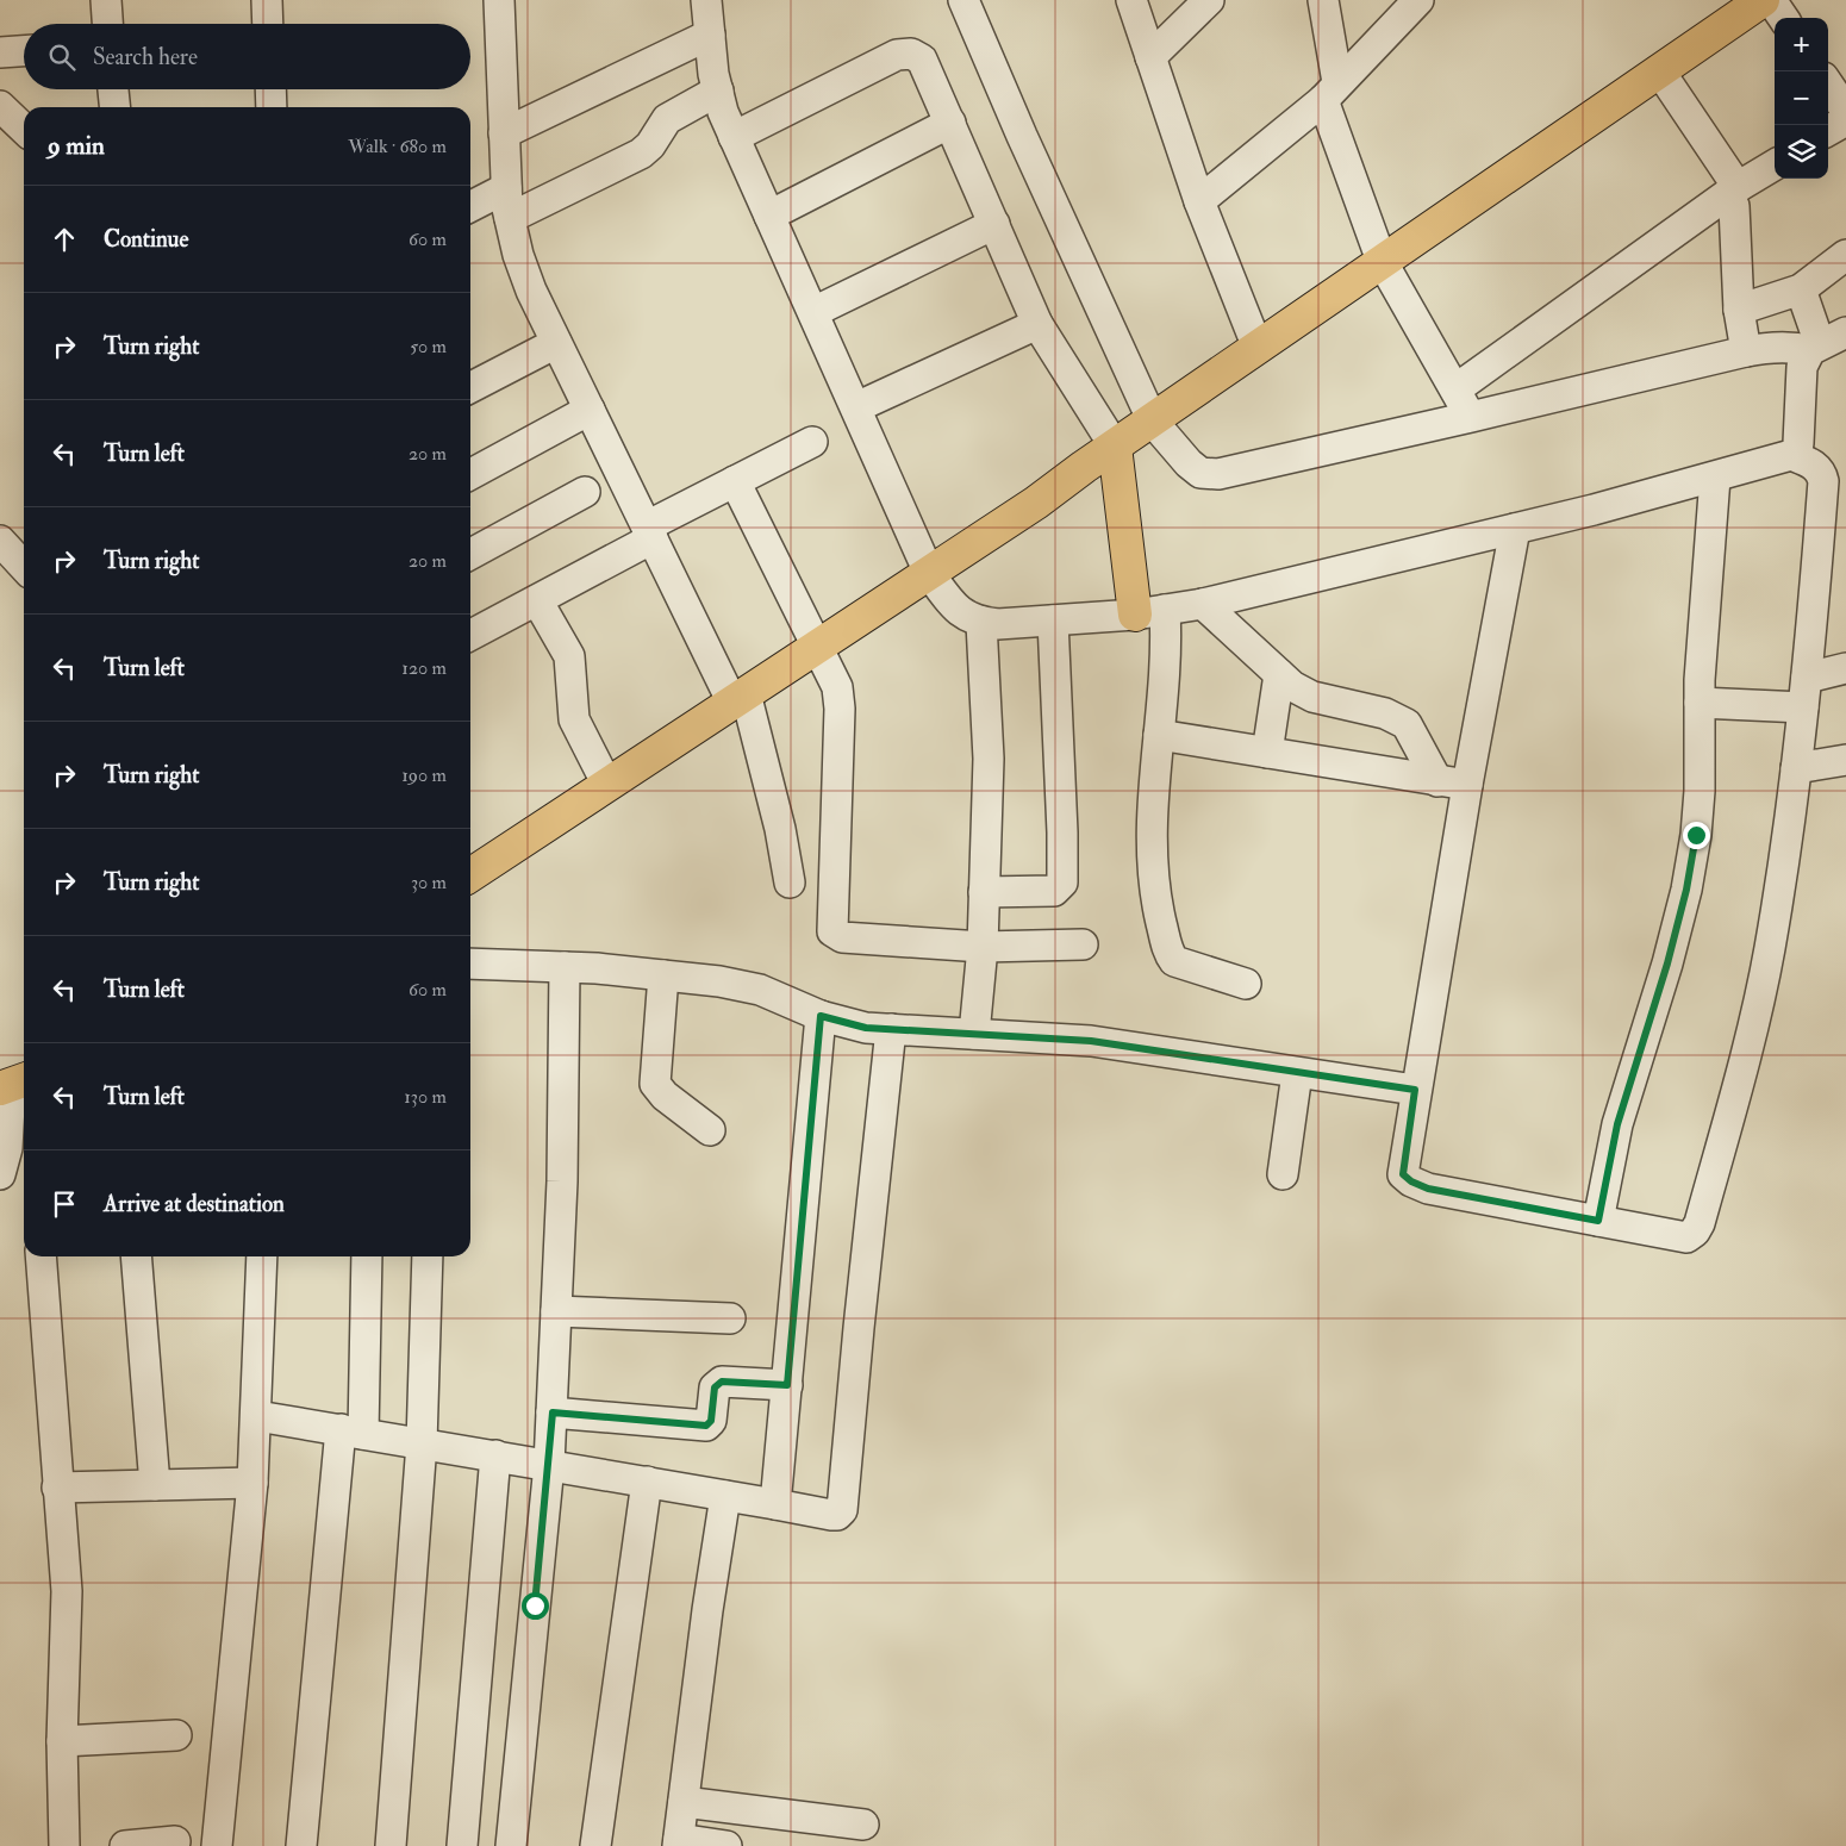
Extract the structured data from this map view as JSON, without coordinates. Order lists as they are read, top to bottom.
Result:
{
  "page": {
    "map_buttons": ["+", "−"],
    "search": "Search here",
    "heading": ["9 min", "Walk · 680 m"],
    "list": [
      ["Continue", "60 m"],
      ["Turn right", "50 m"],
      ["Turn left", "20 m"],
      ["Turn right", "20 m"],
      ["Turn left", "120 m"],
      ["Turn right", "190 m"],
      ["Turn right", "30 m"],
      ["Turn left", "60 m"],
      ["Turn left", "130 m"],
      "Arrive at destination"
    ]
  }
}
